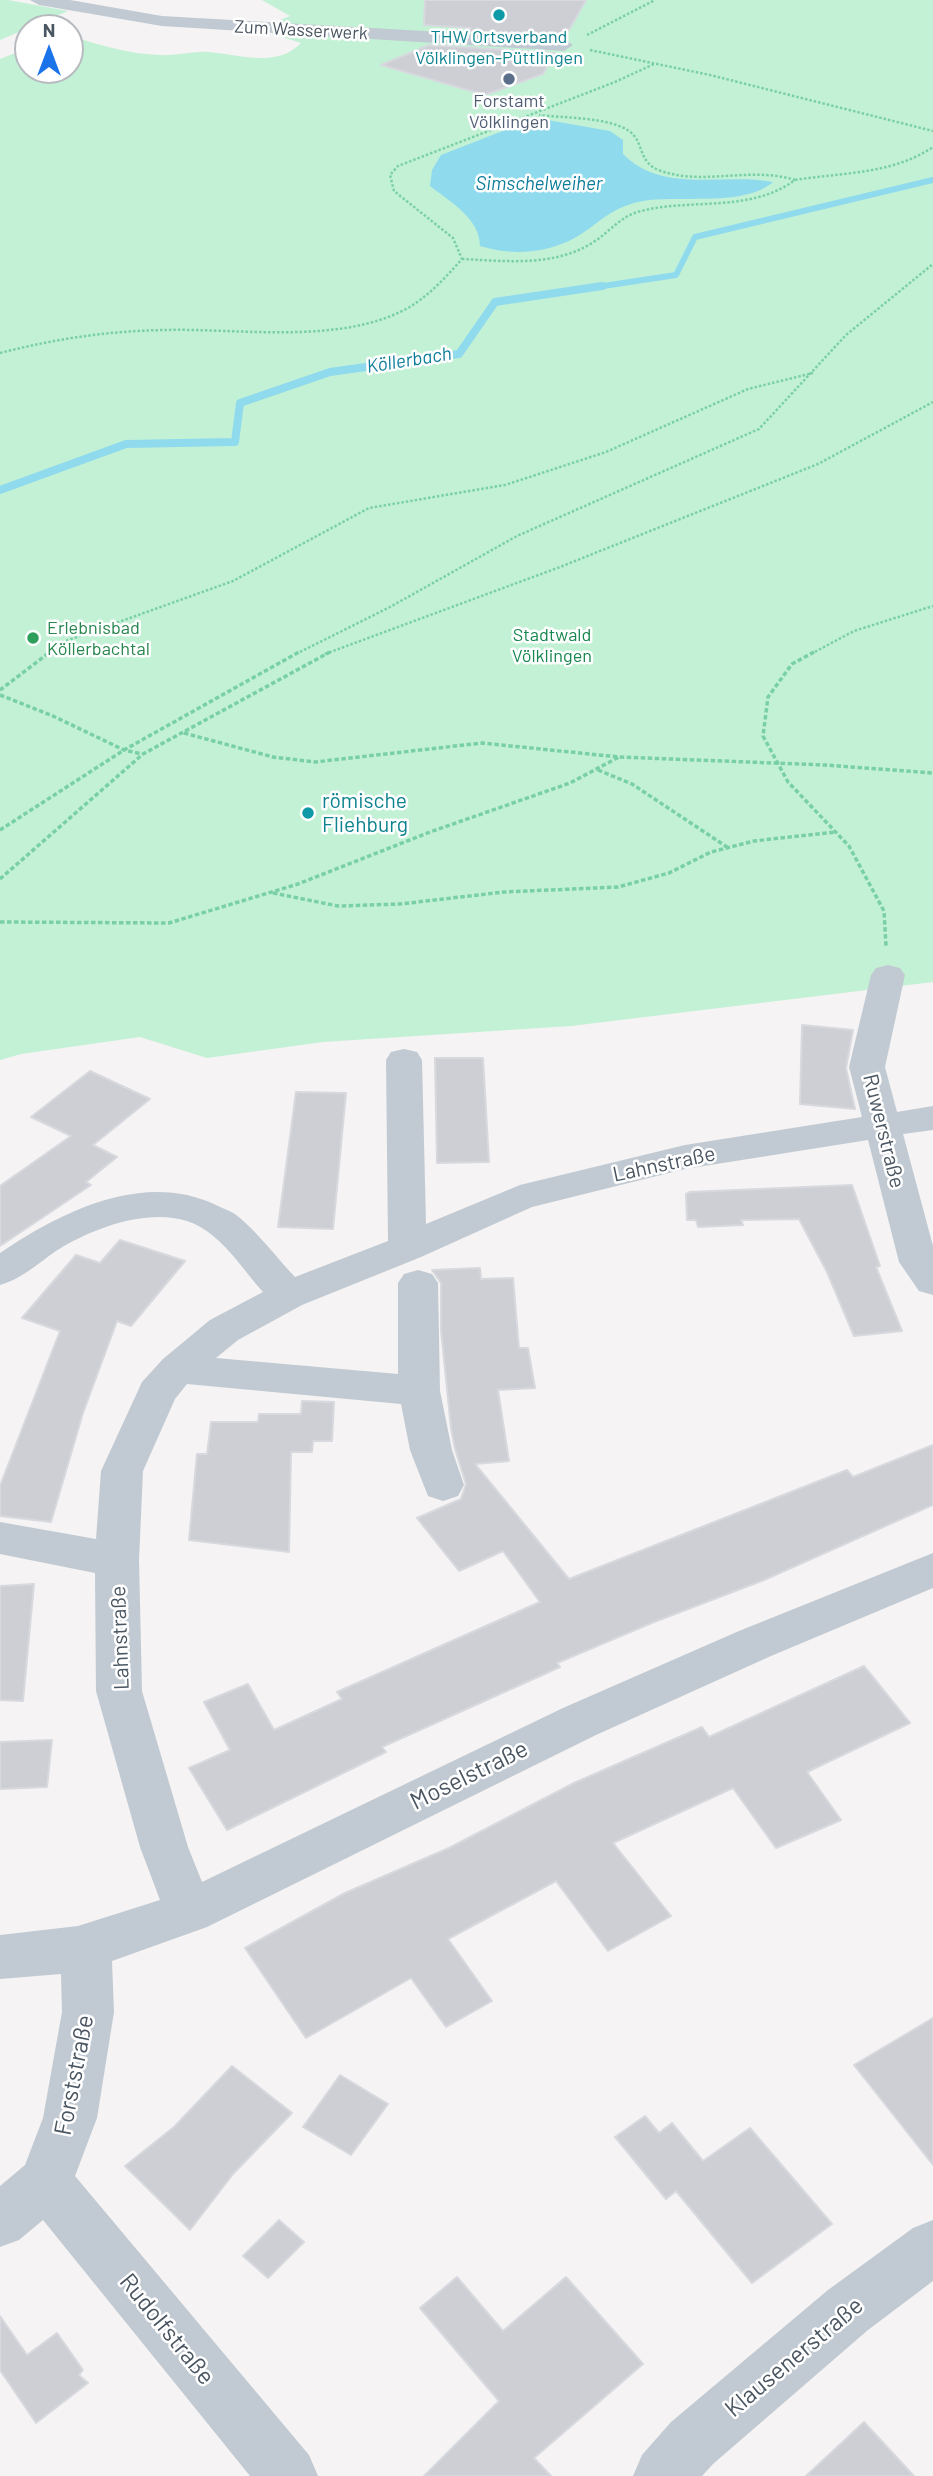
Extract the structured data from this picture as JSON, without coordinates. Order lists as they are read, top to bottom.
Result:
{
  "streets": {
    "street": [
      "Zum Wasserwerk",
      "Ruwerstraße",
      "Lahnstraße",
      "Moselstraße",
      "Forststraße",
      "Rudolfstraße",
      "Klausenerstraße"
    ]
  },
  "crossings": [
    ["Ruwerstraße", "Lahnstraße"],
    ["Lahnstraße", "Moselstraße"],
    ["Moselstraße", "Forststraße"],
    ["Forststraße", "Rudolfstraße"]
  ],
  "water": ["Simschelweiher", "Köllerbach"],
  "parks": ["Stadtwald Völklingen"],
  "places": [
    "THW Ortsverband Völklingen-Püttlingen",
    "Forstamt Völklingen",
    "Erlebnisbad Köllerbachtal",
    "römische Fliehburg"
  ],
  "north": "top"
}
